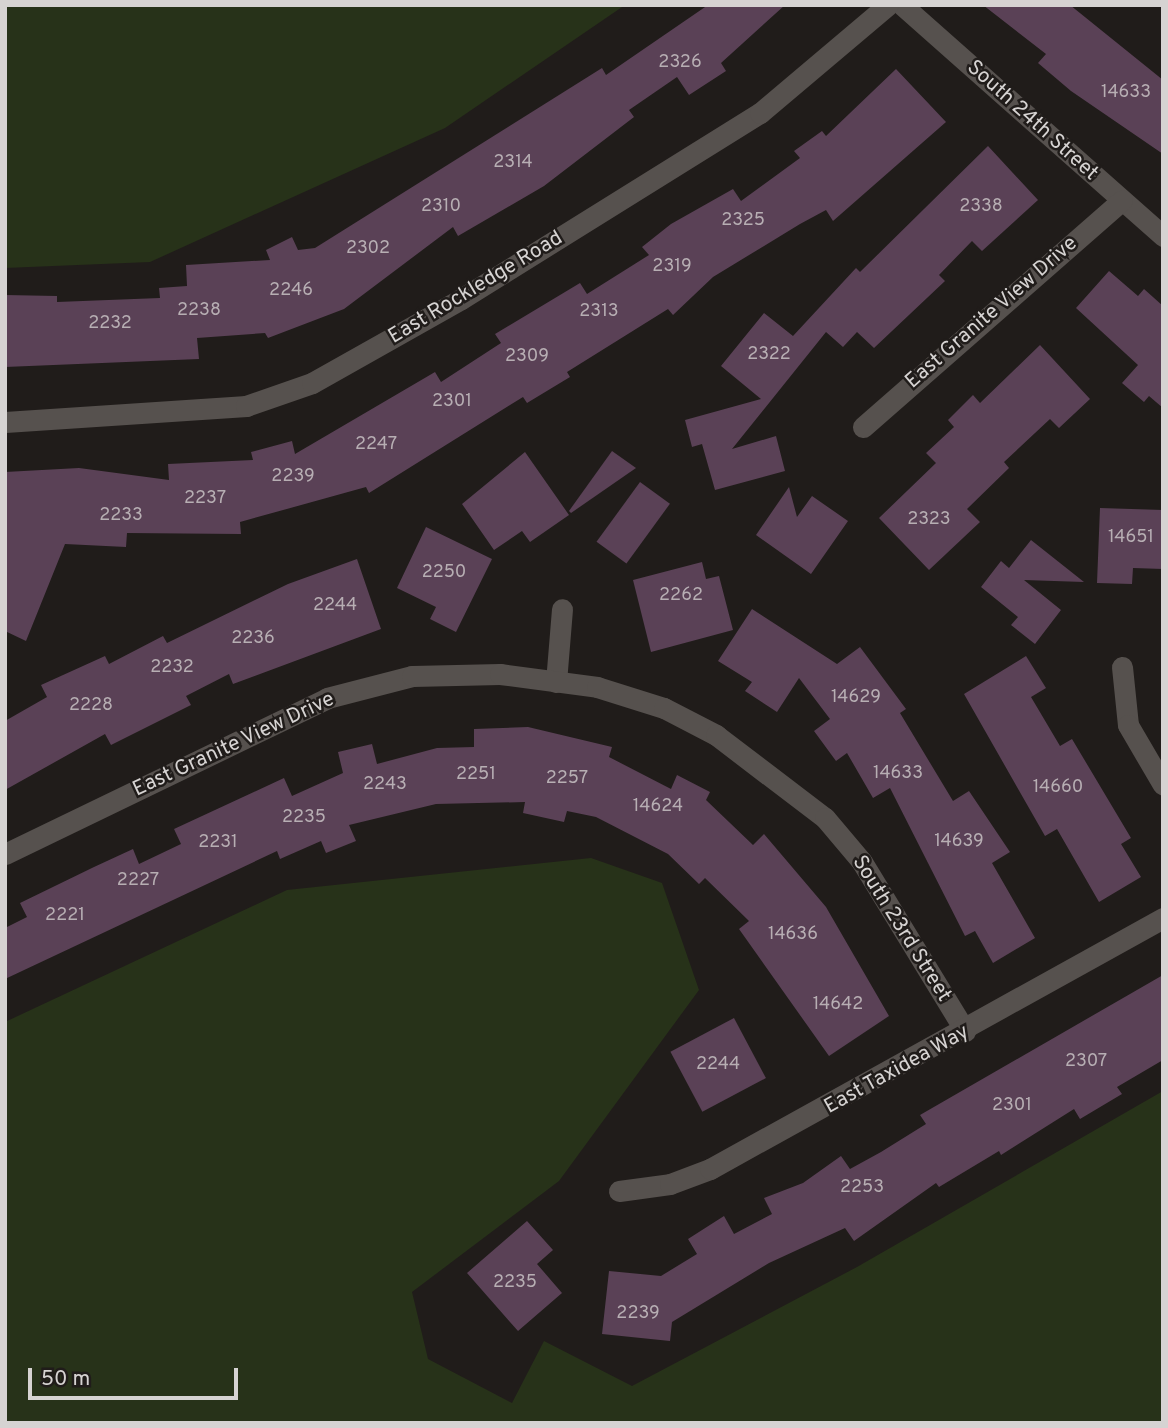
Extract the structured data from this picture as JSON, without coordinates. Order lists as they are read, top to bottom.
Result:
{
  "streets": {
    "street": [
      "South 24th Street",
      "East Rockledge Road",
      "East Granite View Drive",
      "South 23rd Street",
      "East Taxidea Way"
    ]
  },
  "crossings": [
    ["South 24th Street", "East Granite View Drive"],
    ["East Granite View Drive", "South 23rd Street"],
    ["South 23rd Street", "East Taxidea Way"]
  ],
  "house_numbers": [
    "2326",
    "14633",
    "2314",
    "2310",
    "2338",
    "2325",
    "2302",
    "2319",
    "2246",
    "2238",
    "2313",
    "2232",
    "2322",
    "2309",
    "2301",
    "2247",
    "2239",
    "2237",
    "2233",
    "2323",
    "14651",
    "2250",
    "2262",
    "2244",
    "2236",
    "2232",
    "14629",
    "2228",
    "14633",
    "2251",
    "2257",
    "2243",
    "14660",
    "14624",
    "2235",
    "14639",
    "2231",
    "2227",
    "2221",
    "14636",
    "14642",
    "2307",
    "2244",
    "2301",
    "2253",
    "2235",
    "2239"
  ],
  "scale_bar": "50 m"
}
